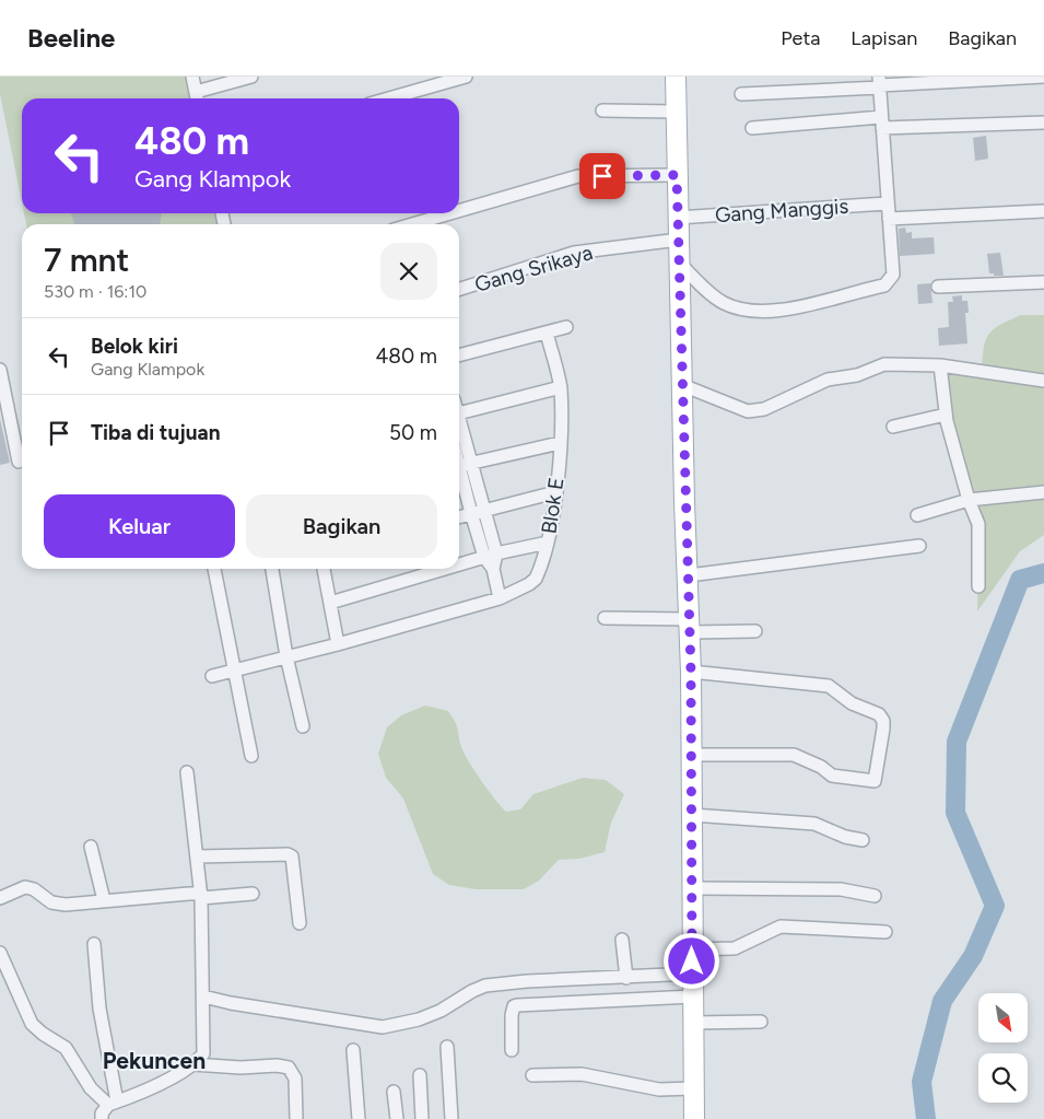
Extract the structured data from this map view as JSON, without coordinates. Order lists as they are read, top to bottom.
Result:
{
  "streets": {
    "street": ["Gang Manggis", "Gang Srikaya", "Blok E"]
  },
  "districts": ["Pekuncen"],
  "north": "bottom right",
  "page": {
    "header": "Beeline",
    "nav": ["Peta", "Lapisan", "Bagikan"],
    "turn": ["480 m", "Gang Klampok"],
    "heading": ["7 mnt", "530 m · 16:10"],
    "list": [
      {
        "name": "Belok kiri",
        "note": "Gang Klampok",
        "value": "480 m"
      },
      {
        "name": "Tiba di tujuan",
        "value": "50 m"
      }
    ],
    "buttons": ["Keluar", "Bagikan"]
  }
}
